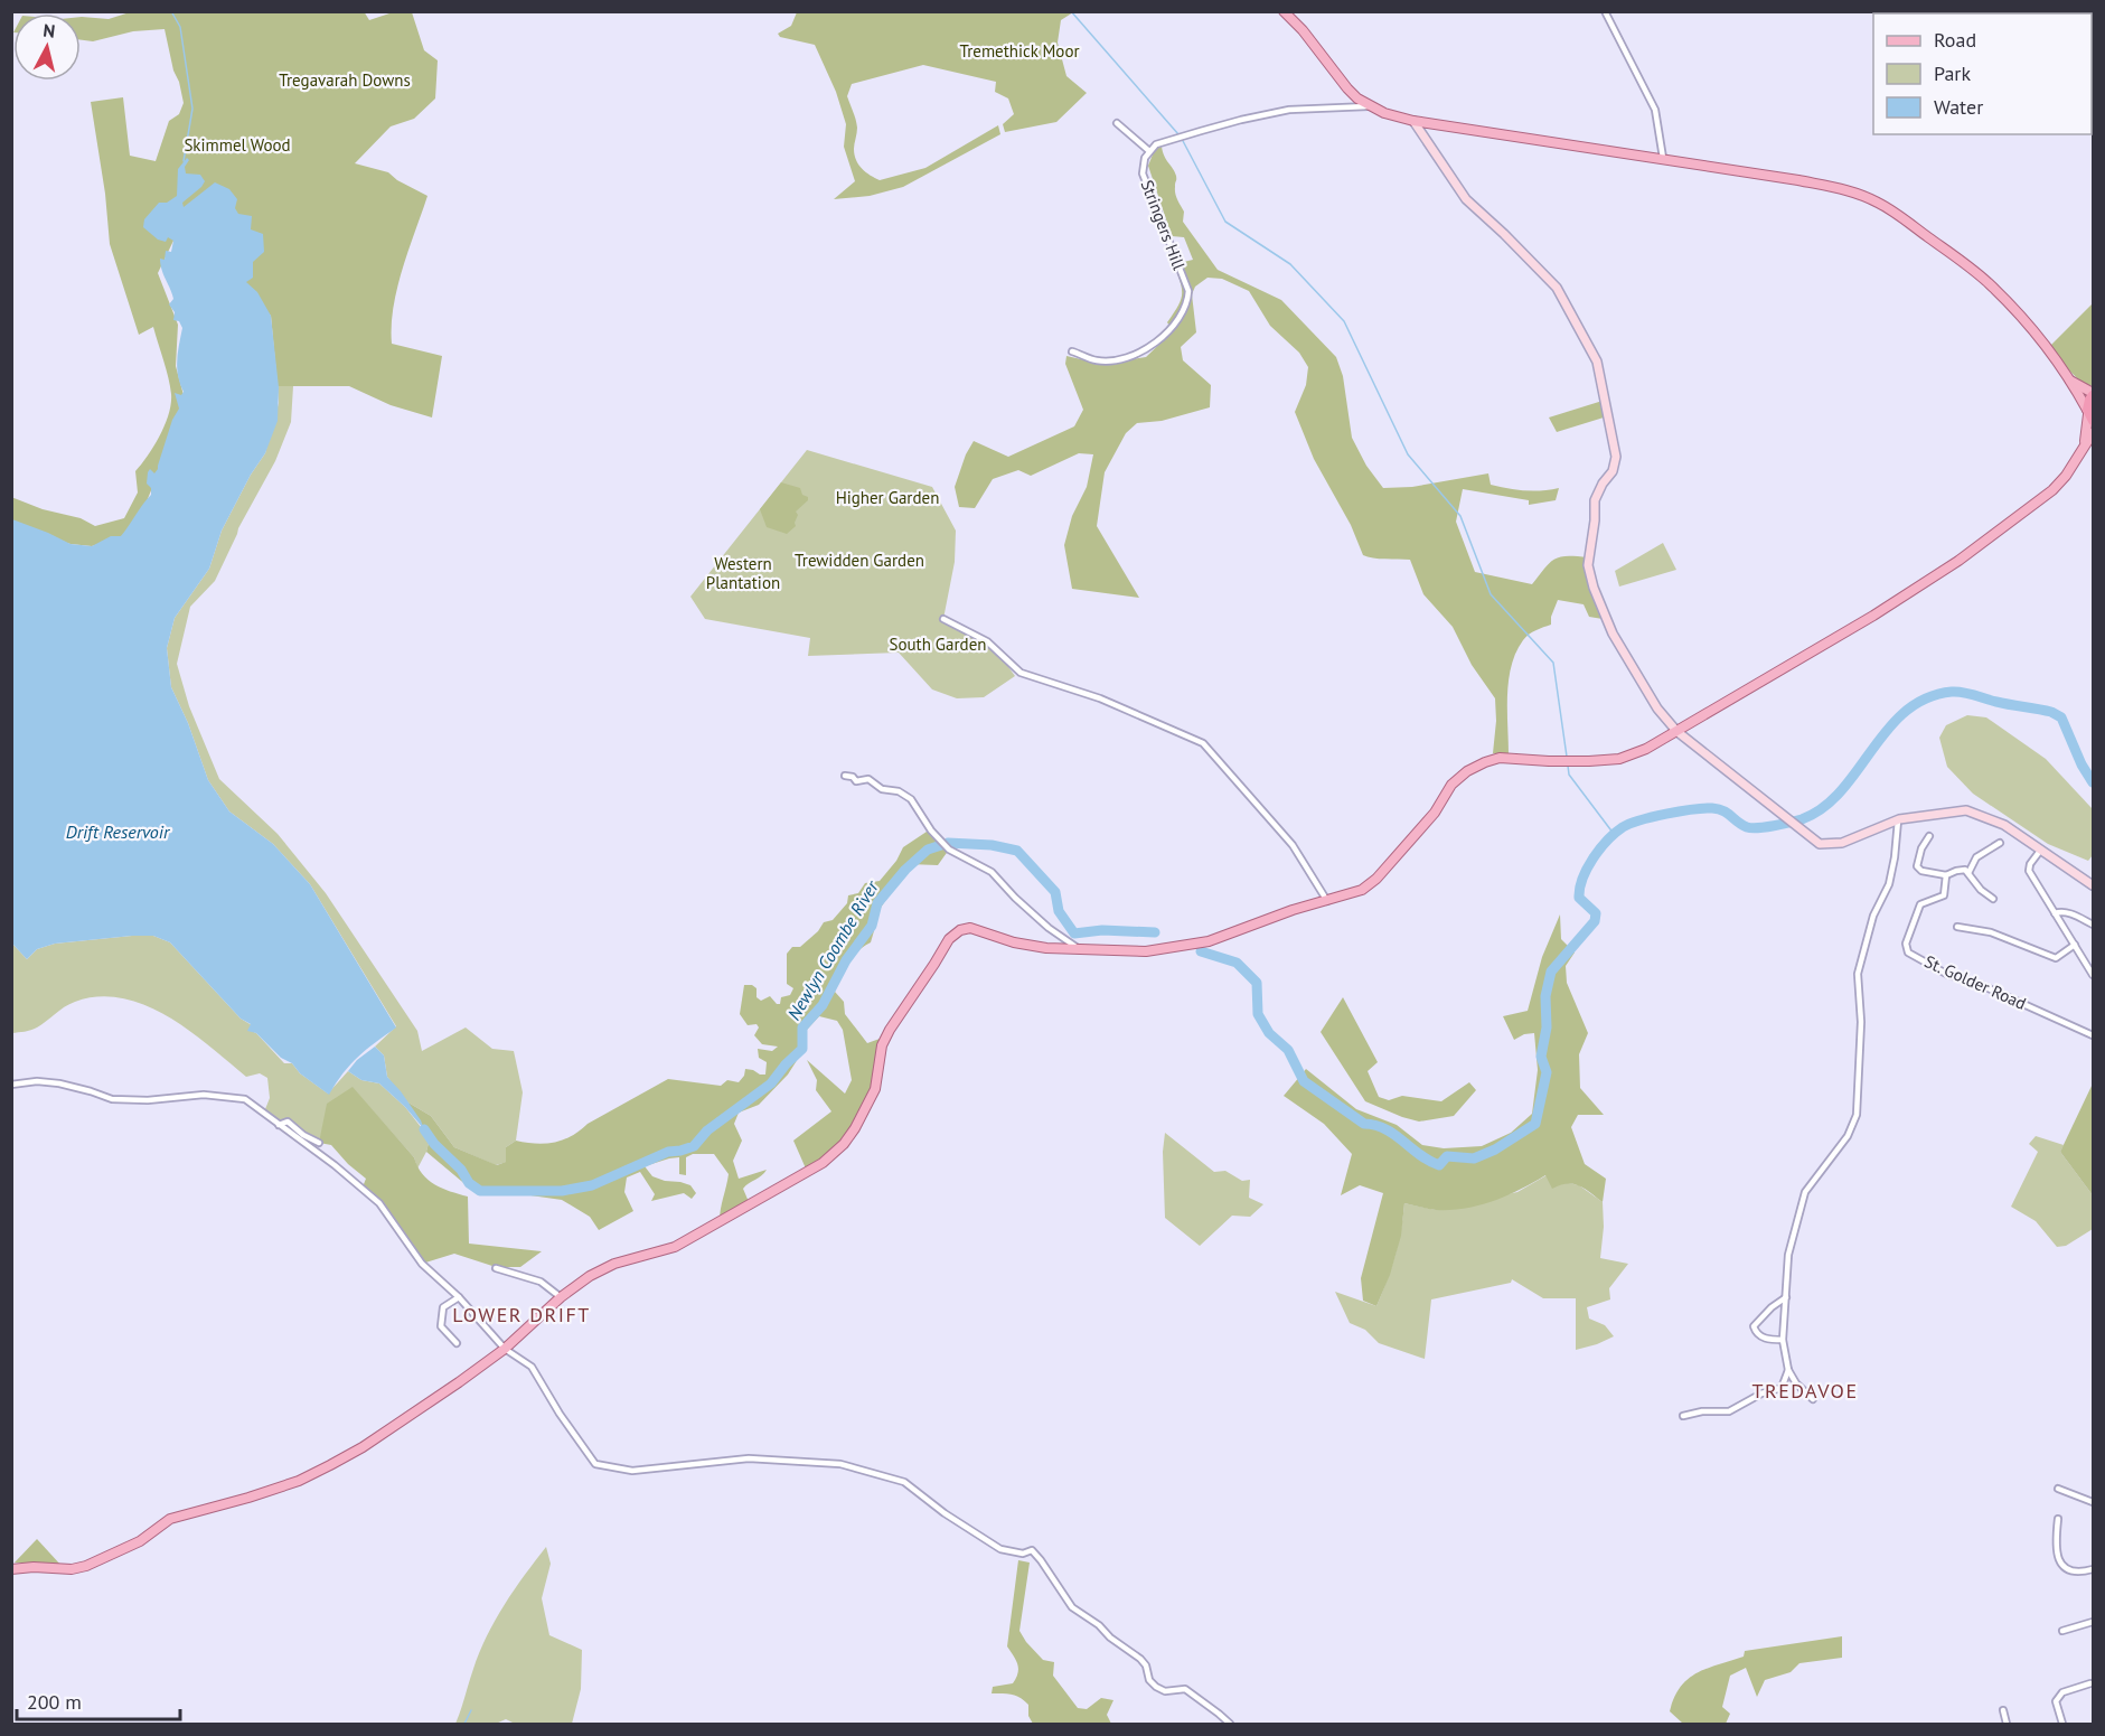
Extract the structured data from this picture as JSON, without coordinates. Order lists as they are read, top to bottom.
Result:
{
  "streets": {
    "street": ["Stringers Hill", "St. Golder Road"]
  },
  "districts": ["LOWER DRIFT", "TREDAVOE"],
  "water": ["Drift Reservoir", "Newlyn Coombe River"],
  "parks": [
    "Tremethick Moor",
    "Tregavarah Downs",
    "Skimmel Wood",
    "Higher Garden",
    "Trewidden Garden",
    "Western Plantation",
    "South Garden"
  ],
  "legend": ["Road", "Park", "Water"],
  "scale_bar": "200 m",
  "north": "top"
}
